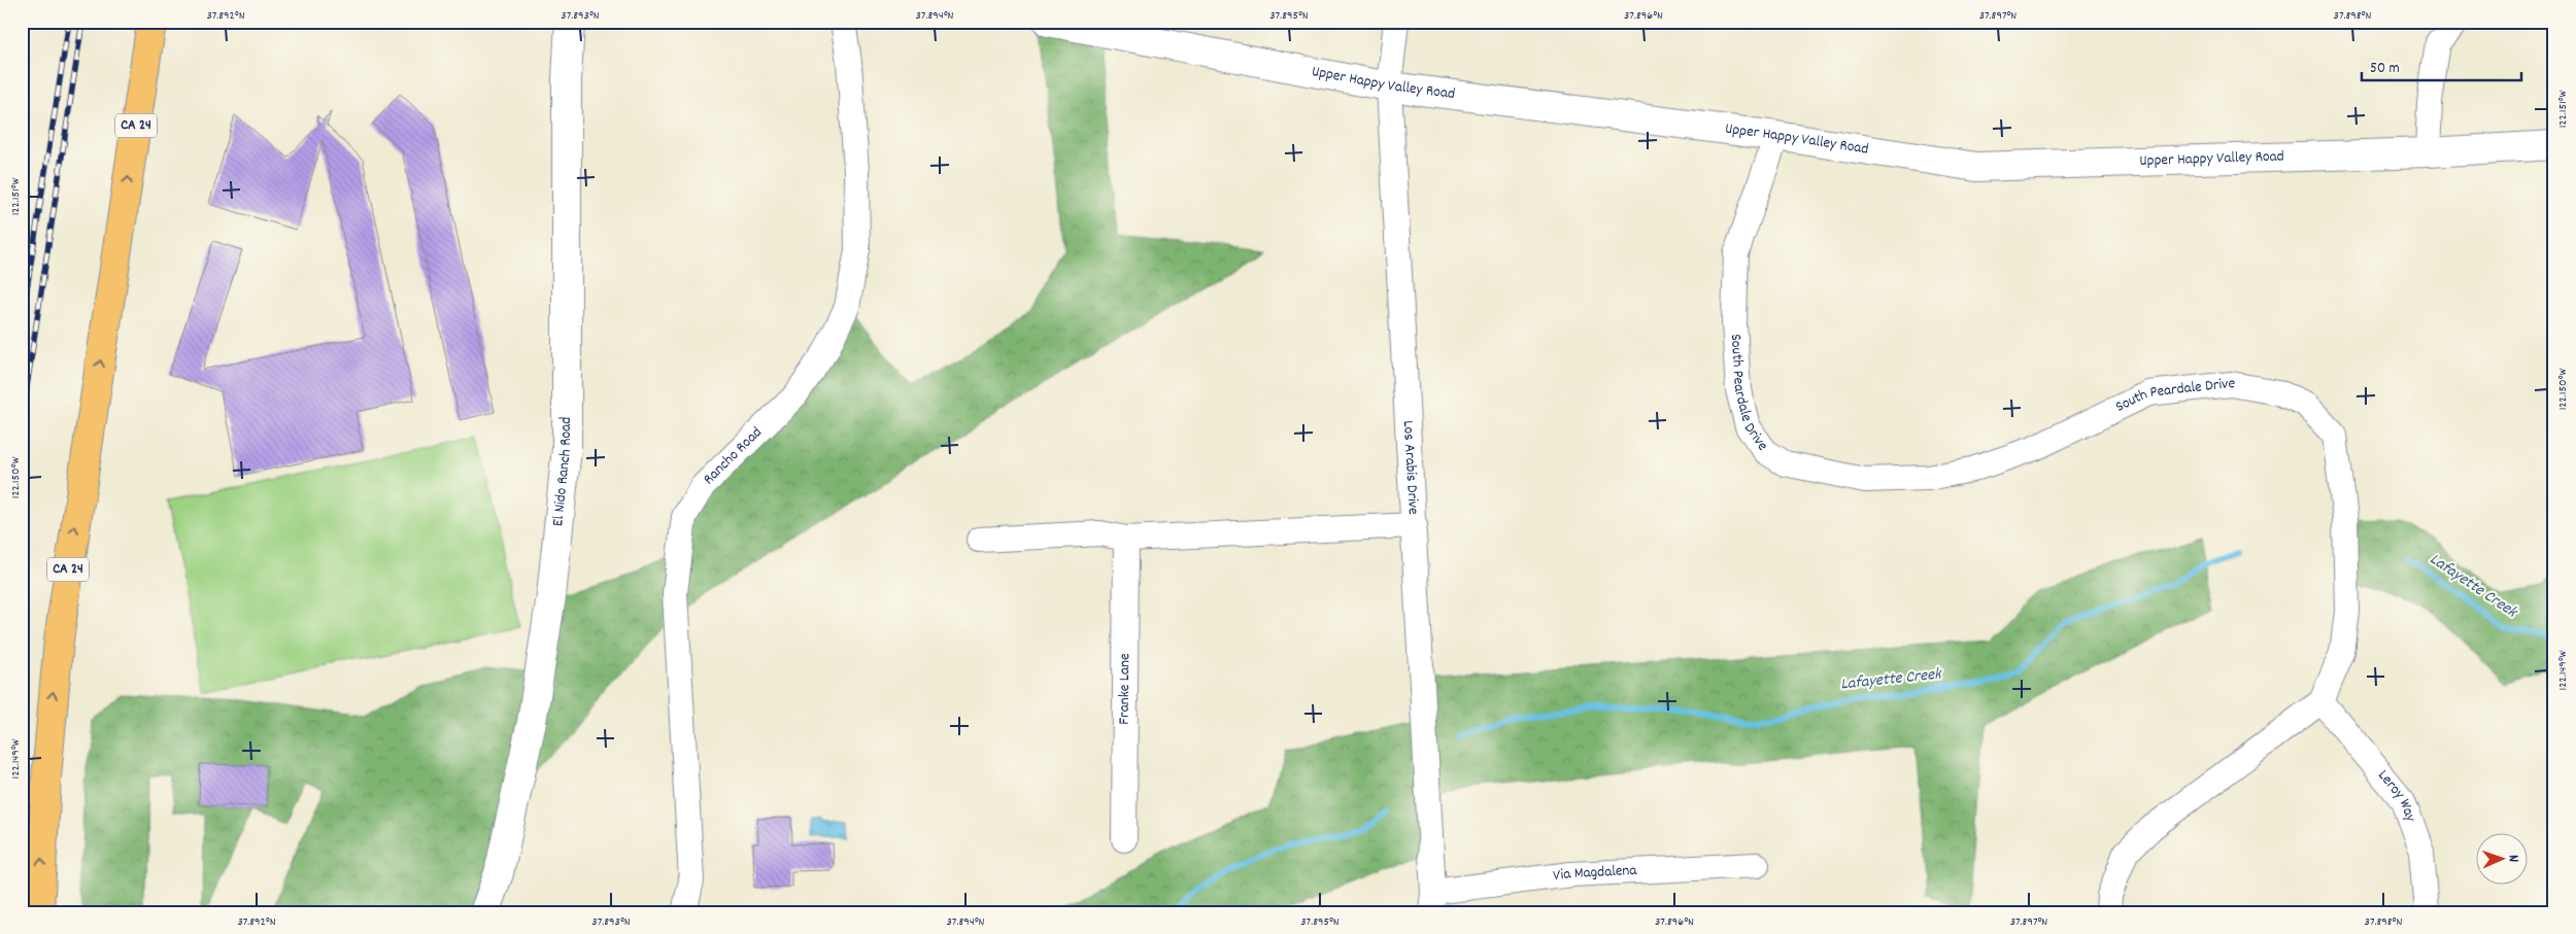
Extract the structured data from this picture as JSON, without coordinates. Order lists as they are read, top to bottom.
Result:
{
  "streets": {
    "highway": ["CA 24"],
    "street": [
      "Upper Happy Valley Road",
      "South Peardale Drive",
      "Rancho Road",
      "Los Arabis Drive",
      "El Nido Ranch Road",
      "Franke Lane",
      "Leroy Way",
      "Via Magdalena"
    ]
  },
  "crossings": [
    ["Upper Happy Valley Road", "South Peardale Drive"],
    ["Upper Happy Valley Road", "Los Arabis Drive"],
    ["South Peardale Drive", "Leroy Way"],
    ["Los Arabis Drive", "Via Magdalena"]
  ],
  "water": ["Lafayette Creek"],
  "scale_bar": "50 m",
  "north": "right",
  "coordinates": [
    "37.892°N",
    "37.893°N",
    "37.894°N",
    "37.895°N",
    "37.896°N",
    "37.897°N",
    "37.898°N",
    "122.151°W",
    "122.150°W",
    "122.149°W"
  ]
}
